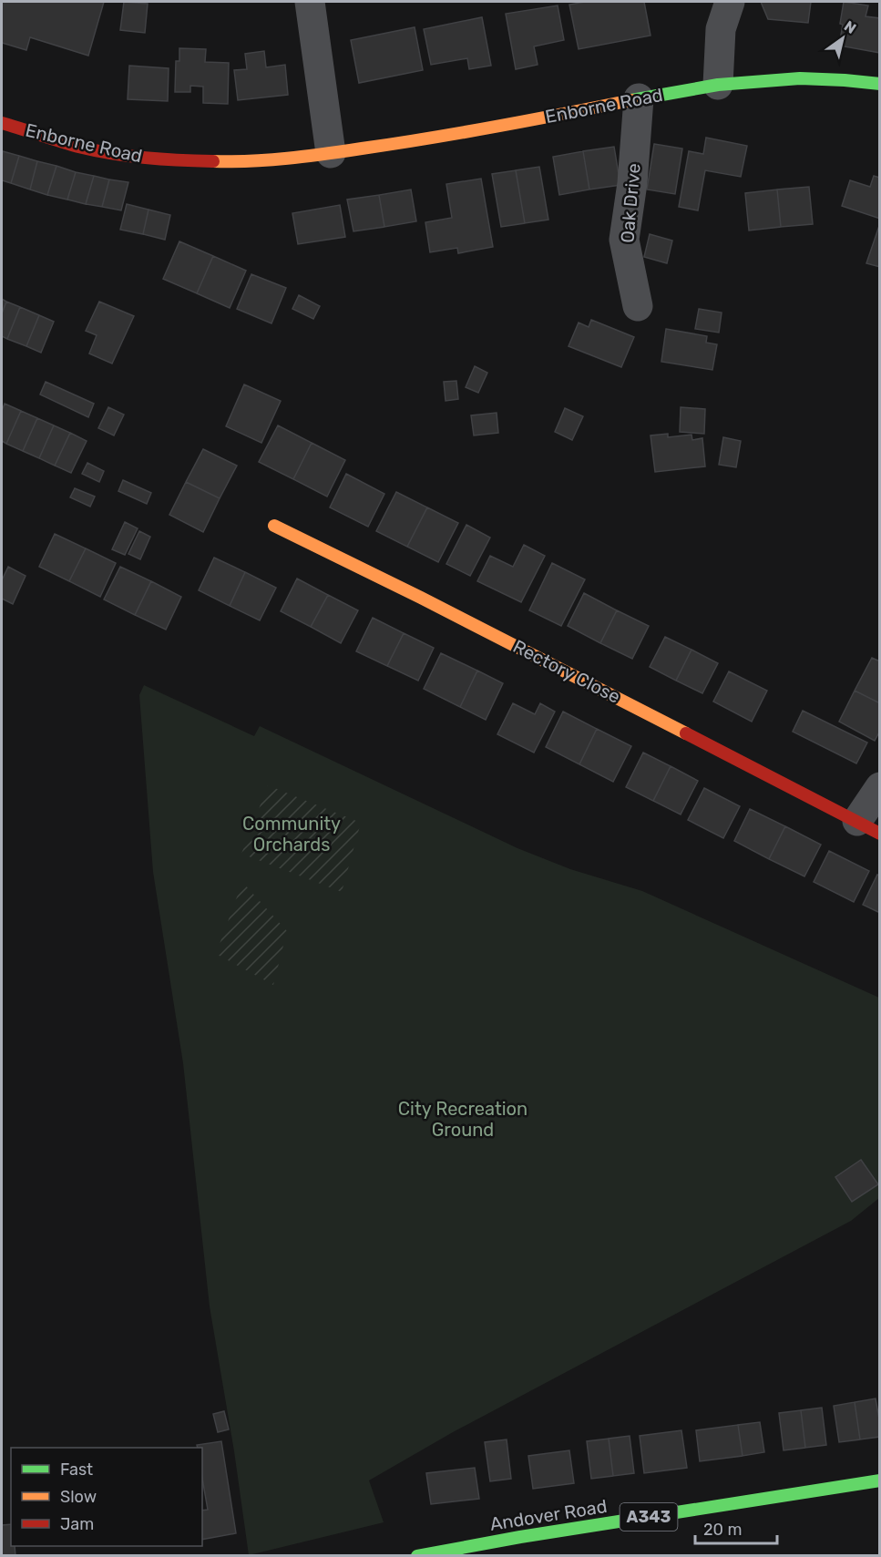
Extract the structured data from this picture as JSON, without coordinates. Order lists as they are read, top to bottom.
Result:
{
  "streets": {
    "street": [
      "Enborne Road",
      "Oak Drive",
      "Rectory Close",
      "Andover Road",
      "A343"
    ]
  },
  "crossings": [
    ["Enborne Road", "Oak Drive"]
  ],
  "parks": ["Community Orchards", "City Recreation Ground"],
  "legend": ["Fast", "Slow", "Jam"],
  "scale_bar": "20 m",
  "north": "top right"
}
